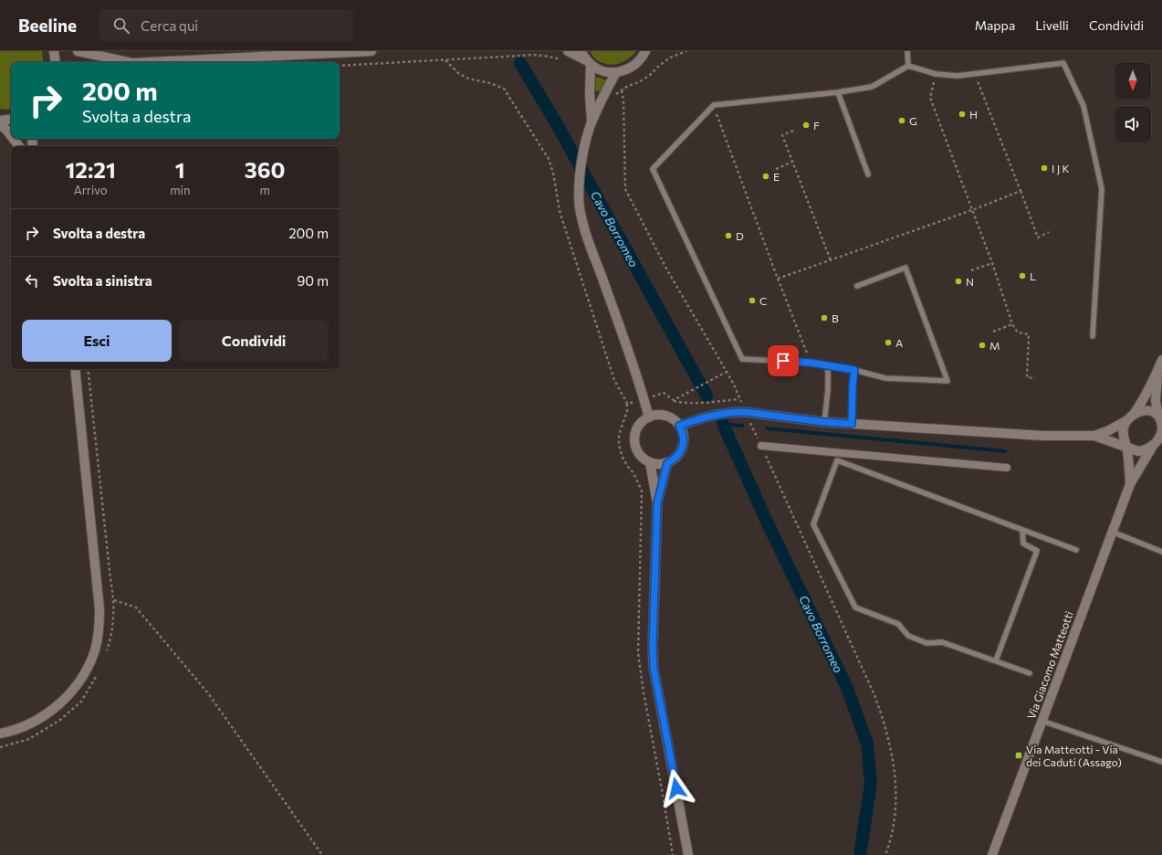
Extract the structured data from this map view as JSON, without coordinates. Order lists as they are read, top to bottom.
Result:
{
  "streets": {
    "street": ["Via Giacomo Matteotti"]
  },
  "water": ["Cavo Borromeo"],
  "places": {
    "other": [
      "H",
      "G",
      "F",
      "I J K",
      "E",
      "D",
      "L",
      "N",
      "C",
      "B",
      "A",
      "M"
    ],
    "transit": ["Via Matteotti - Via dei Caduti (Assago)"]
  },
  "north": "bottom",
  "page": {
    "header": "Beeline",
    "search": "Cerca qui",
    "nav": ["Mappa", "Livelli", "Condividi"],
    "turn": ["200 m", "Svolta a destra"],
    "eta": [
      "12:21",
      "Arrivo",
      "1",
      "min",
      "360",
      "m"
    ],
    "list": [
      {
        "name": "Svolta a destra",
        "value": "200 m"
      },
      {
        "name": "Svolta a sinistra",
        "value": "90 m"
      }
    ],
    "buttons": ["Esci", "Condividi"]
  }
}
